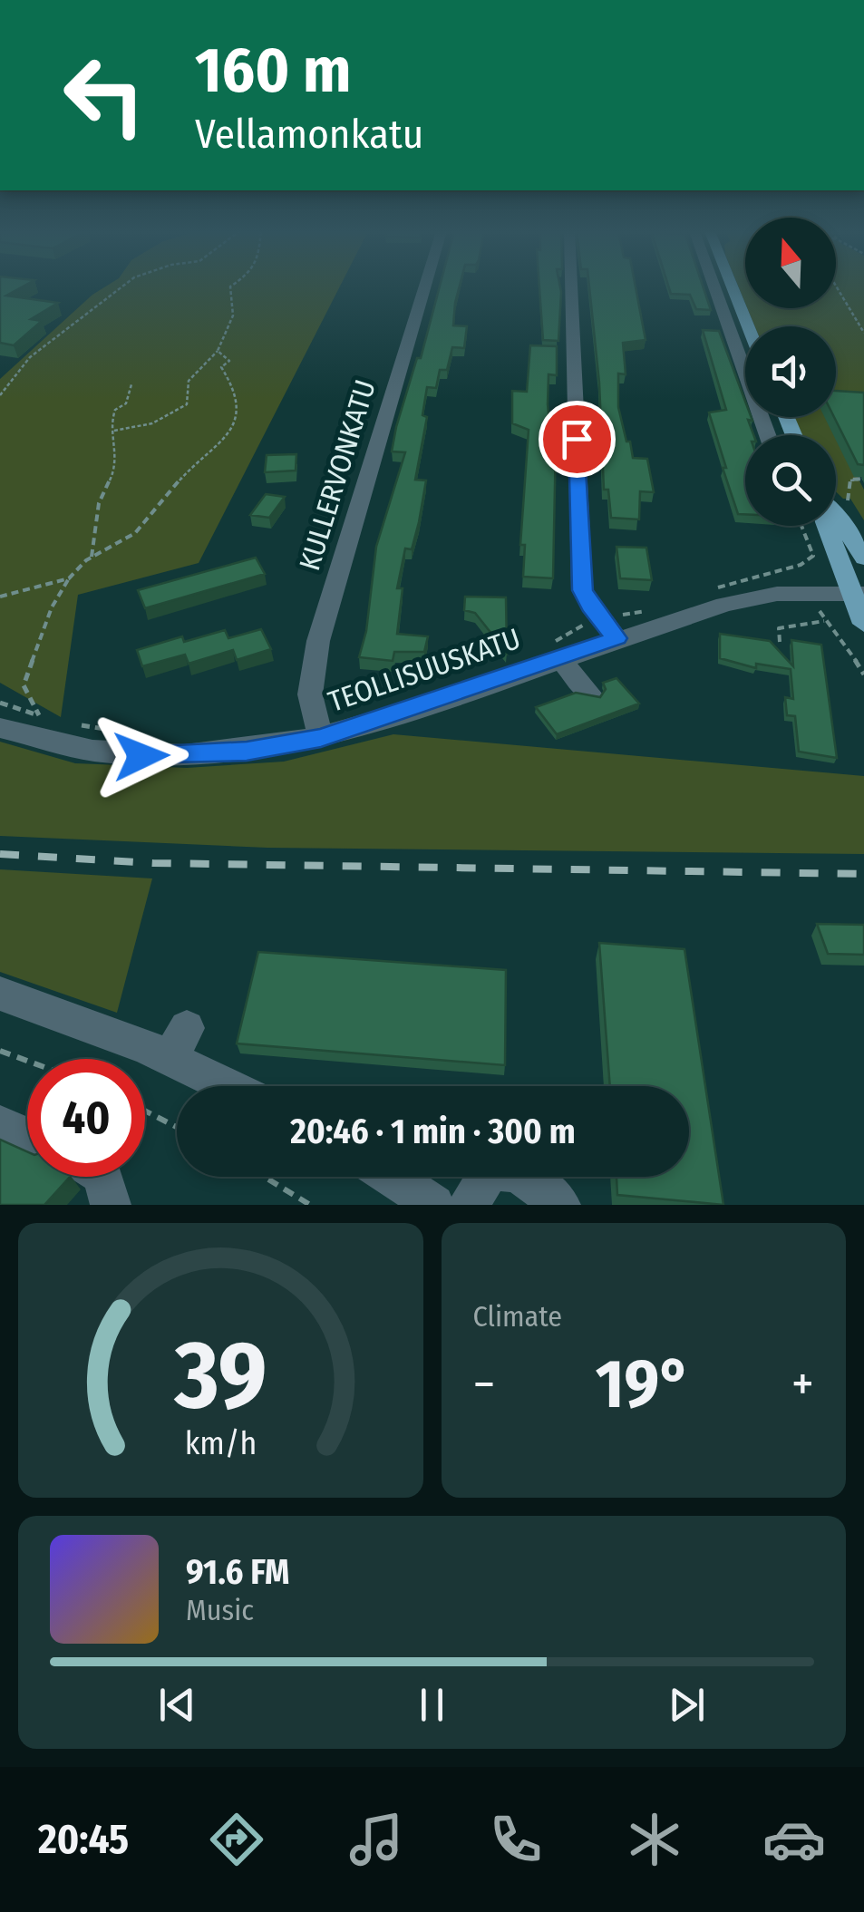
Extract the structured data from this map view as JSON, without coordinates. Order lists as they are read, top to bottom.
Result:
{
  "streets": {
    "street": ["KULLERVONKATU", "TEOLLISUUSKATU"]
  },
  "crossings": [
    ["KULLERVONKATU", "TEOLLISUUSKATU"]
  ],
  "north": "top",
  "page": {
    "turn": ["160 m", "Vellamonkatu"],
    "limit": "40",
    "trip": "20:46 · 1 min · 300 m",
    "tile": "Climate",
    "heat": ["−", "19°", "+"],
    "song": ["91.6 FM", "Music"],
    "tabs": "20:45",
    "gauge": ["39", "km/h"]
  }
}
